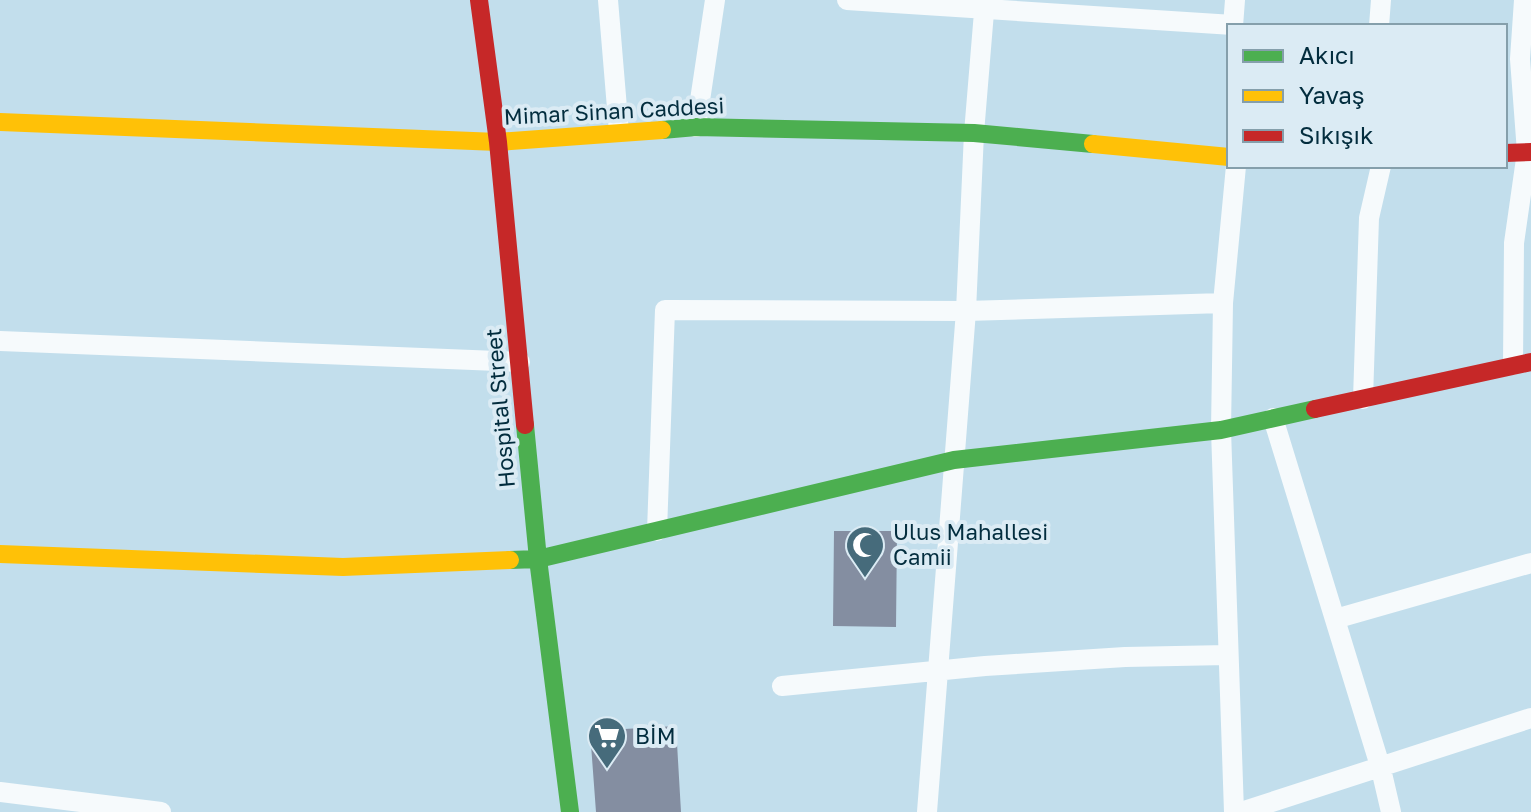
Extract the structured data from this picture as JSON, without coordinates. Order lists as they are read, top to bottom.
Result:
{
  "streets": {
    "street": ["Mimar Sinan Caddesi", "Hospital Street"]
  },
  "crossings": [
    ["Mimar Sinan Caddesi", "Hospital Street"]
  ],
  "places": {
    "mosque": ["Ulus Mahallesi Camii"],
    "supermarket": ["BİM"]
  },
  "legend": ["Akıcı", "Yavaş", "Sıkışık"]
}
